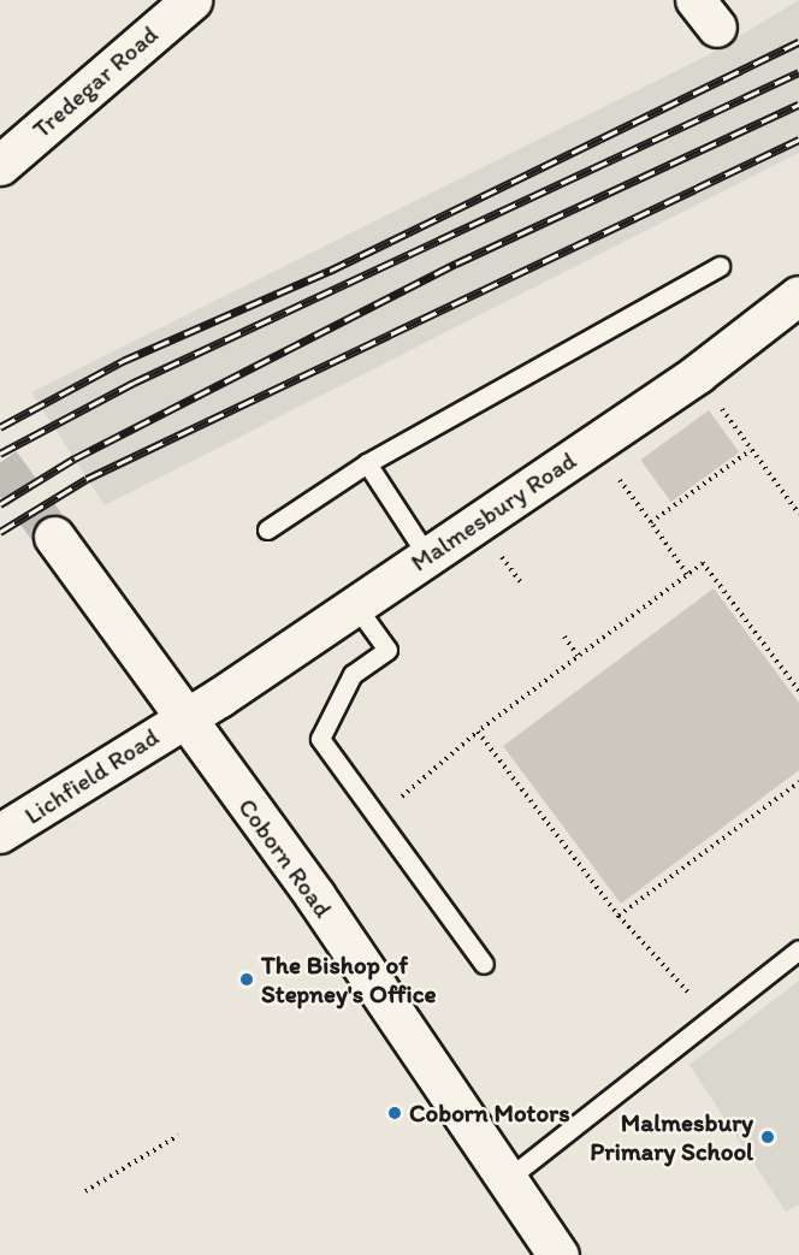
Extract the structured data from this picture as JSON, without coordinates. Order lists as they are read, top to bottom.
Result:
{
  "streets": {
    "street": [
      "Tredegar Road",
      "Malmesbury Road",
      "Lichfield Road",
      "Coborn Road"
    ]
  },
  "crossings": [
    ["Malmesbury Road", "Lichfield Road"],
    ["Malmesbury Road", "Coborn Road"],
    ["Lichfield Road", "Coborn Road"]
  ],
  "places": ["The Bishop of Stepney's Office", "Coborn Motors", "Malmesbury Primary School"]
}
